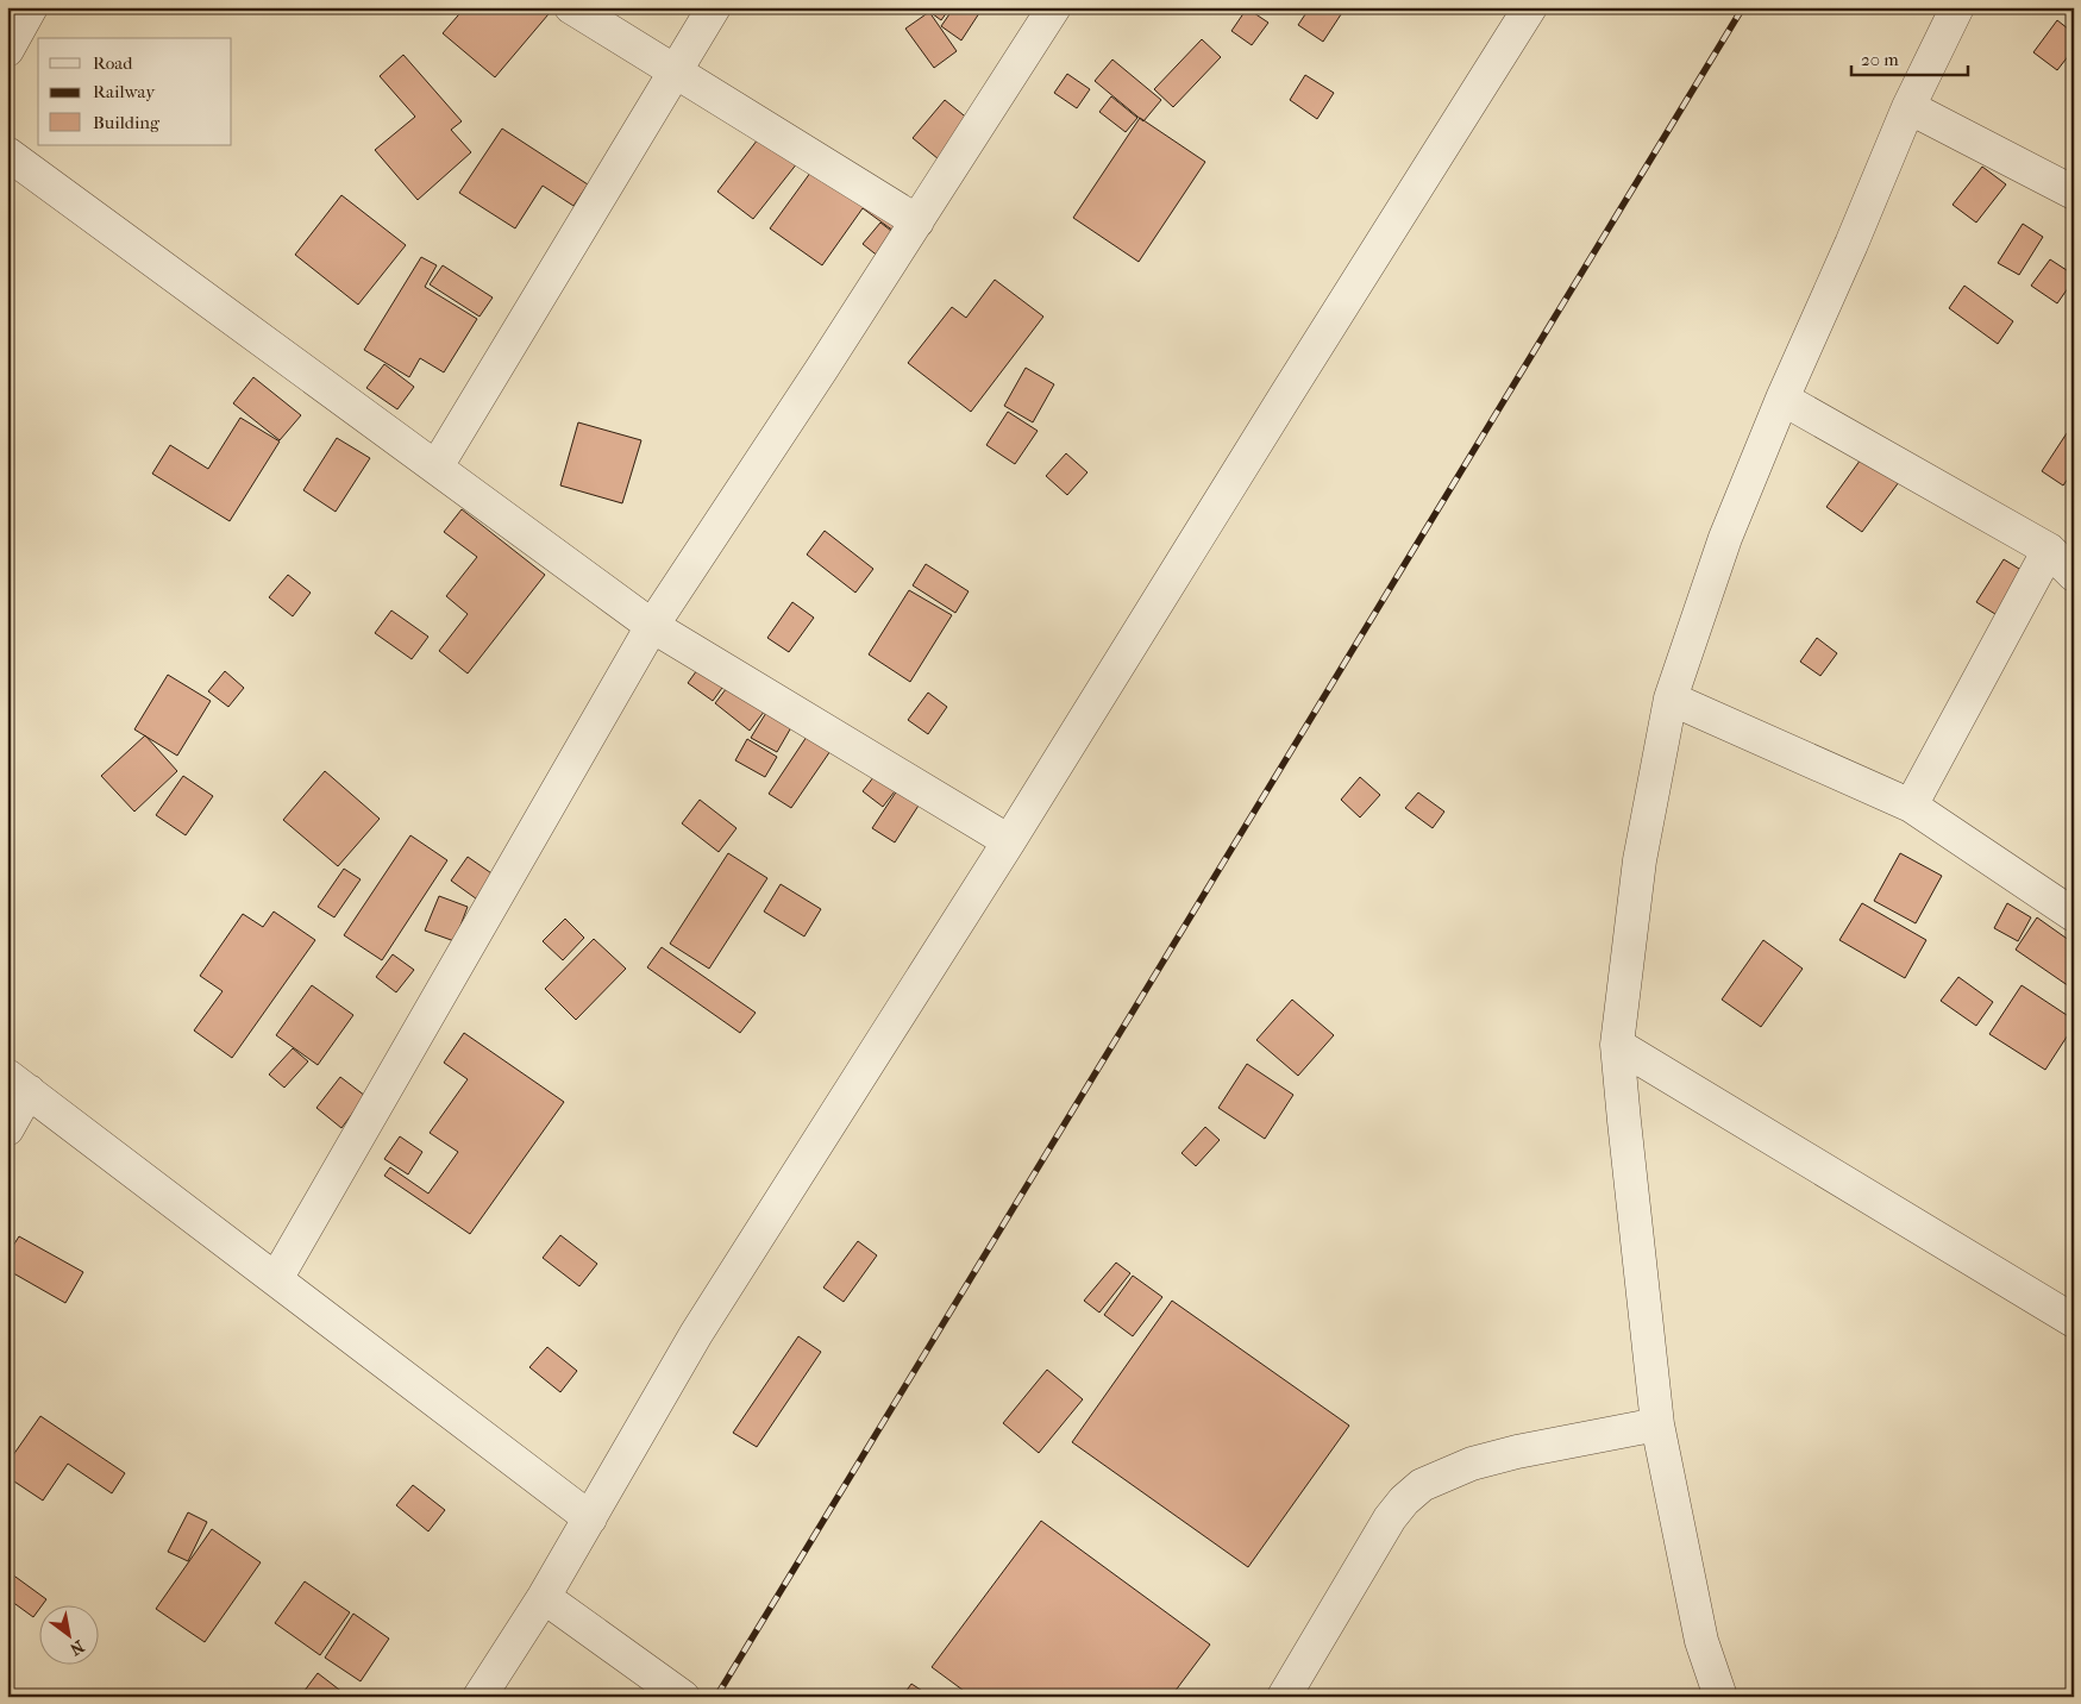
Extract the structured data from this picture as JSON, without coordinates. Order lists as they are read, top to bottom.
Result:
{
  "legend": ["Road", "Railway", "Building"],
  "scale_bar": "20 m",
  "north": "bottom right"
}
